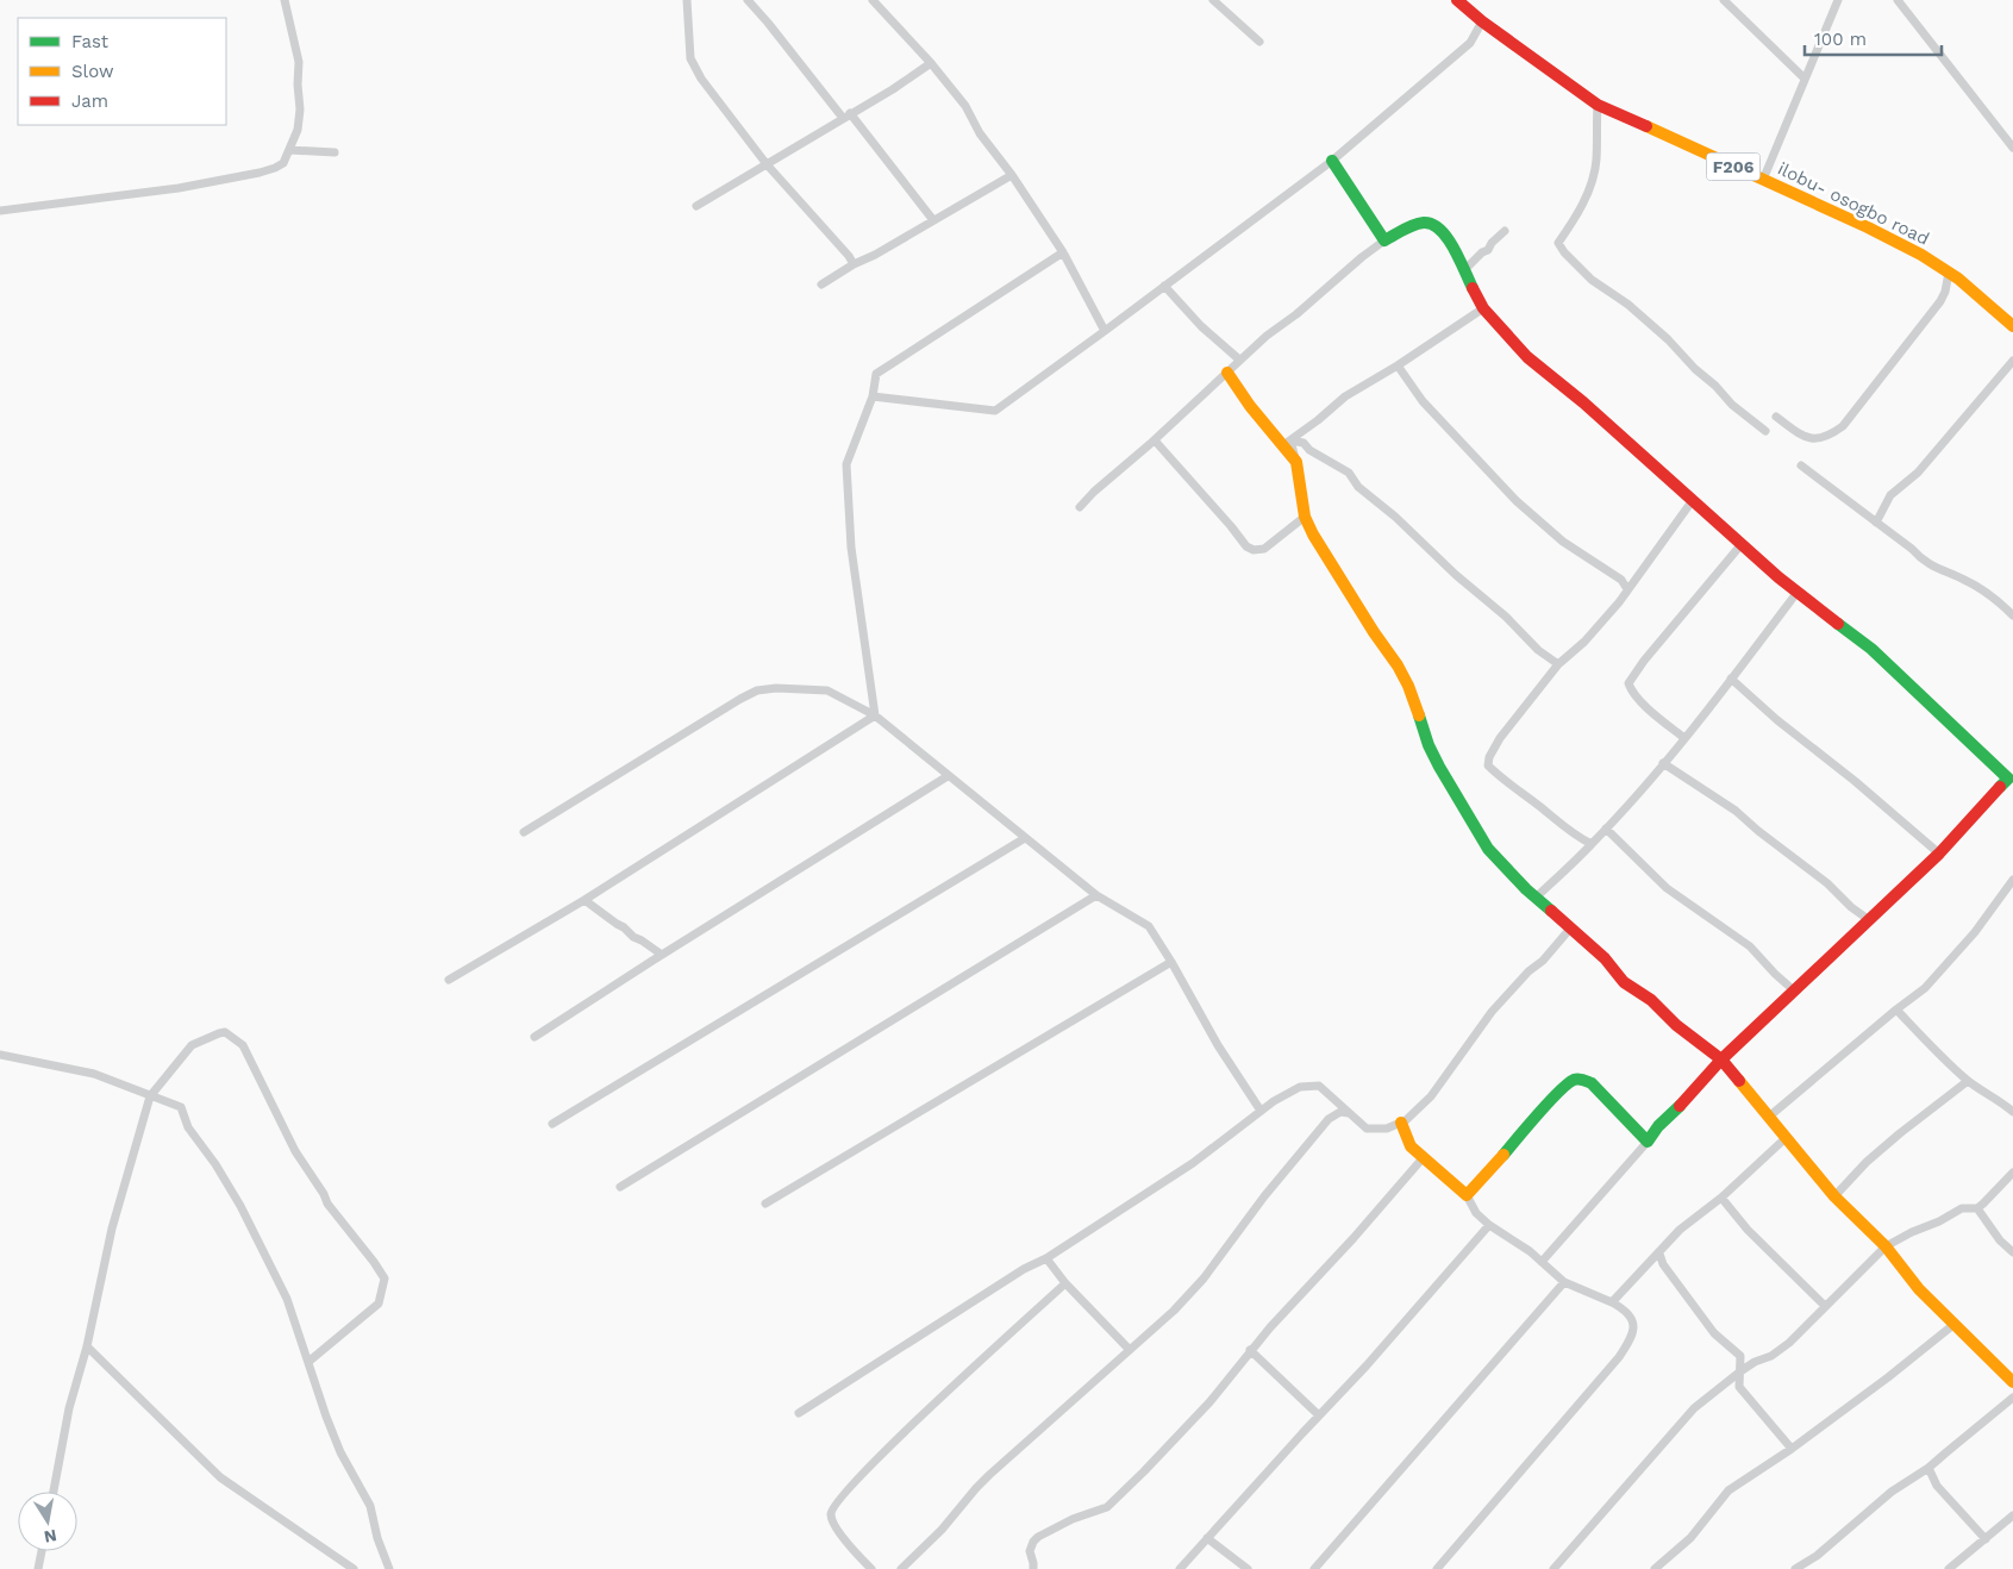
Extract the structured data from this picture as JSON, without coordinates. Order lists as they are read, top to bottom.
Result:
{
  "streets": {
    "street": ["F206", "ilobu- osogbo road"]
  },
  "legend": ["Fast", "Slow", "Jam"],
  "scale_bar": "100 m",
  "north": "bottom"
}
